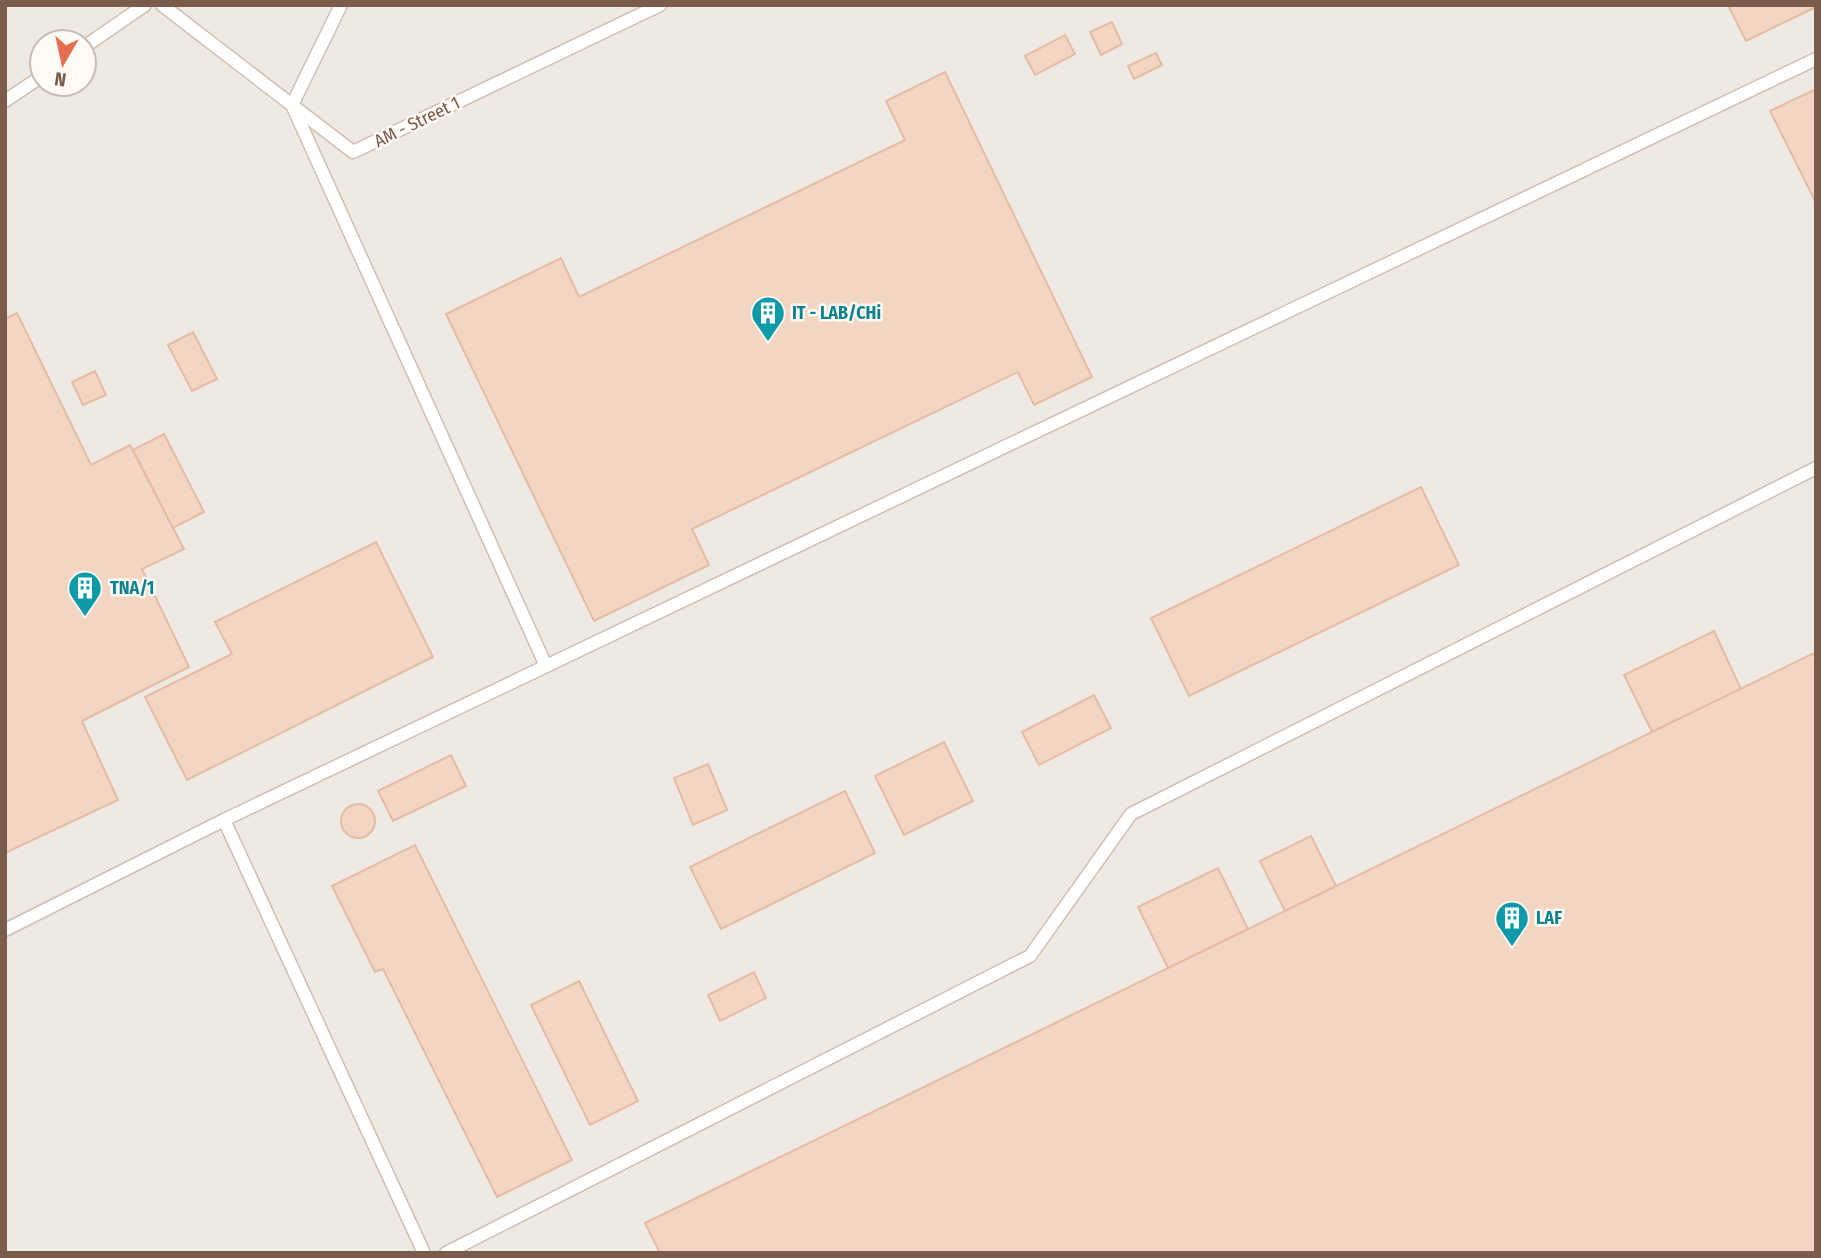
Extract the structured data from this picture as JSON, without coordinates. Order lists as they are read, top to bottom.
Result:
{
  "streets": {
    "lane": ["AM - Street 1"]
  },
  "places": {
    "building": ["IT - LAB/CHi", "TNA/1", "LAF"]
  },
  "north": "bottom"
}
